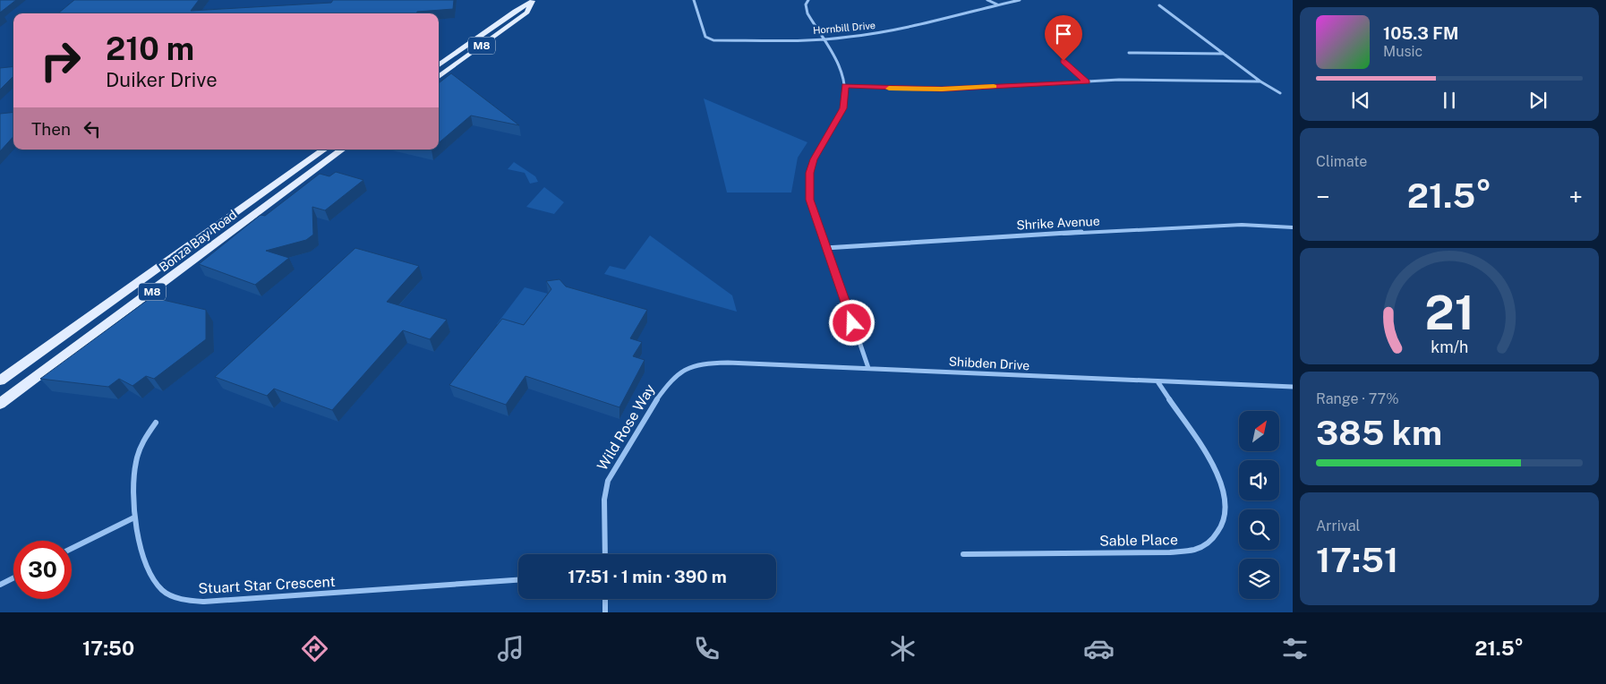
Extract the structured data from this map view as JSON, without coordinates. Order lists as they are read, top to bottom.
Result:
{
  "streets": {
    "main road": ["M8", "Bonza Bay Road"],
    "street": [
      "Hornbill Drive",
      "Shrike Avenue",
      "Shibden Drive",
      "Wild Rose Way",
      "Sable Place",
      "Stuart Star Crescent"
    ]
  },
  "crossings": [
    ["Shibden Drive", "Wild Rose Way"],
    ["Shibden Drive", "Sable Place"]
  ],
  "north": "top right",
  "page": {
    "turn": ["210 m", "Duiker Drive"],
    "song": ["105.3 FM", "Music"],
    "then": "Then",
    "tile": [
      "Climate",
      ["Range · 77%", "385 km"],
      ["Arrival", "17:51"]
    ],
    "heat": ["−", "21.5°", "+"],
    "limit": "30",
    "trip": "17:51 · 1 min · 390 m",
    "tabs": ["17:50", "21.5°"],
    "gauge": ["21", "km/h"]
  }
}
